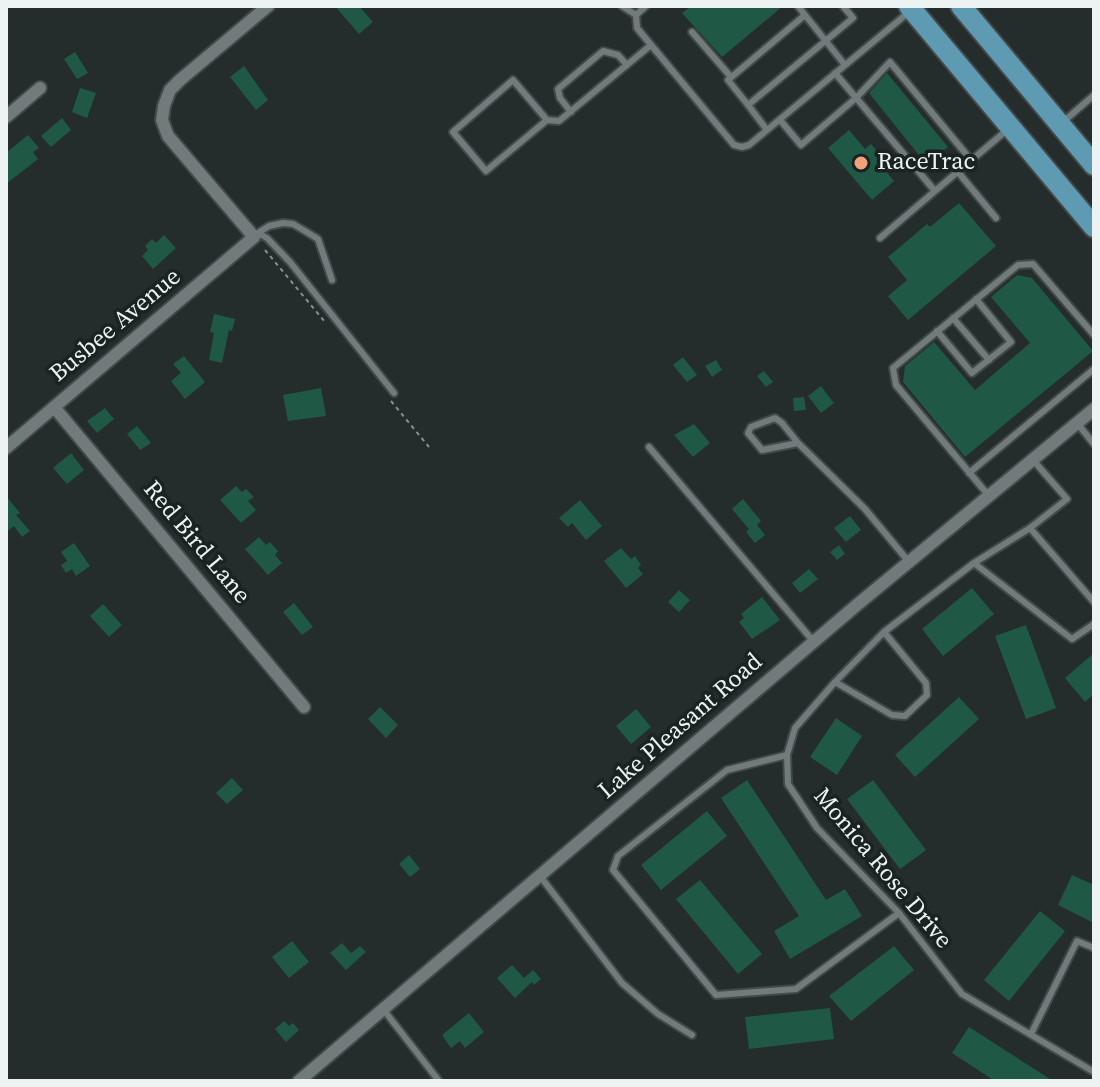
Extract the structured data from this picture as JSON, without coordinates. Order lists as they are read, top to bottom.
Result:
{
  "streets": {
    "street": ["Busbee Avenue", "Red Bird Lane", "Lake Pleasant Road"],
    "lane": ["Monica Rose Drive"]
  },
  "crossings": [
    ["Busbee Avenue", "Red Bird Lane"]
  ],
  "places": ["RaceTrac"]
}
